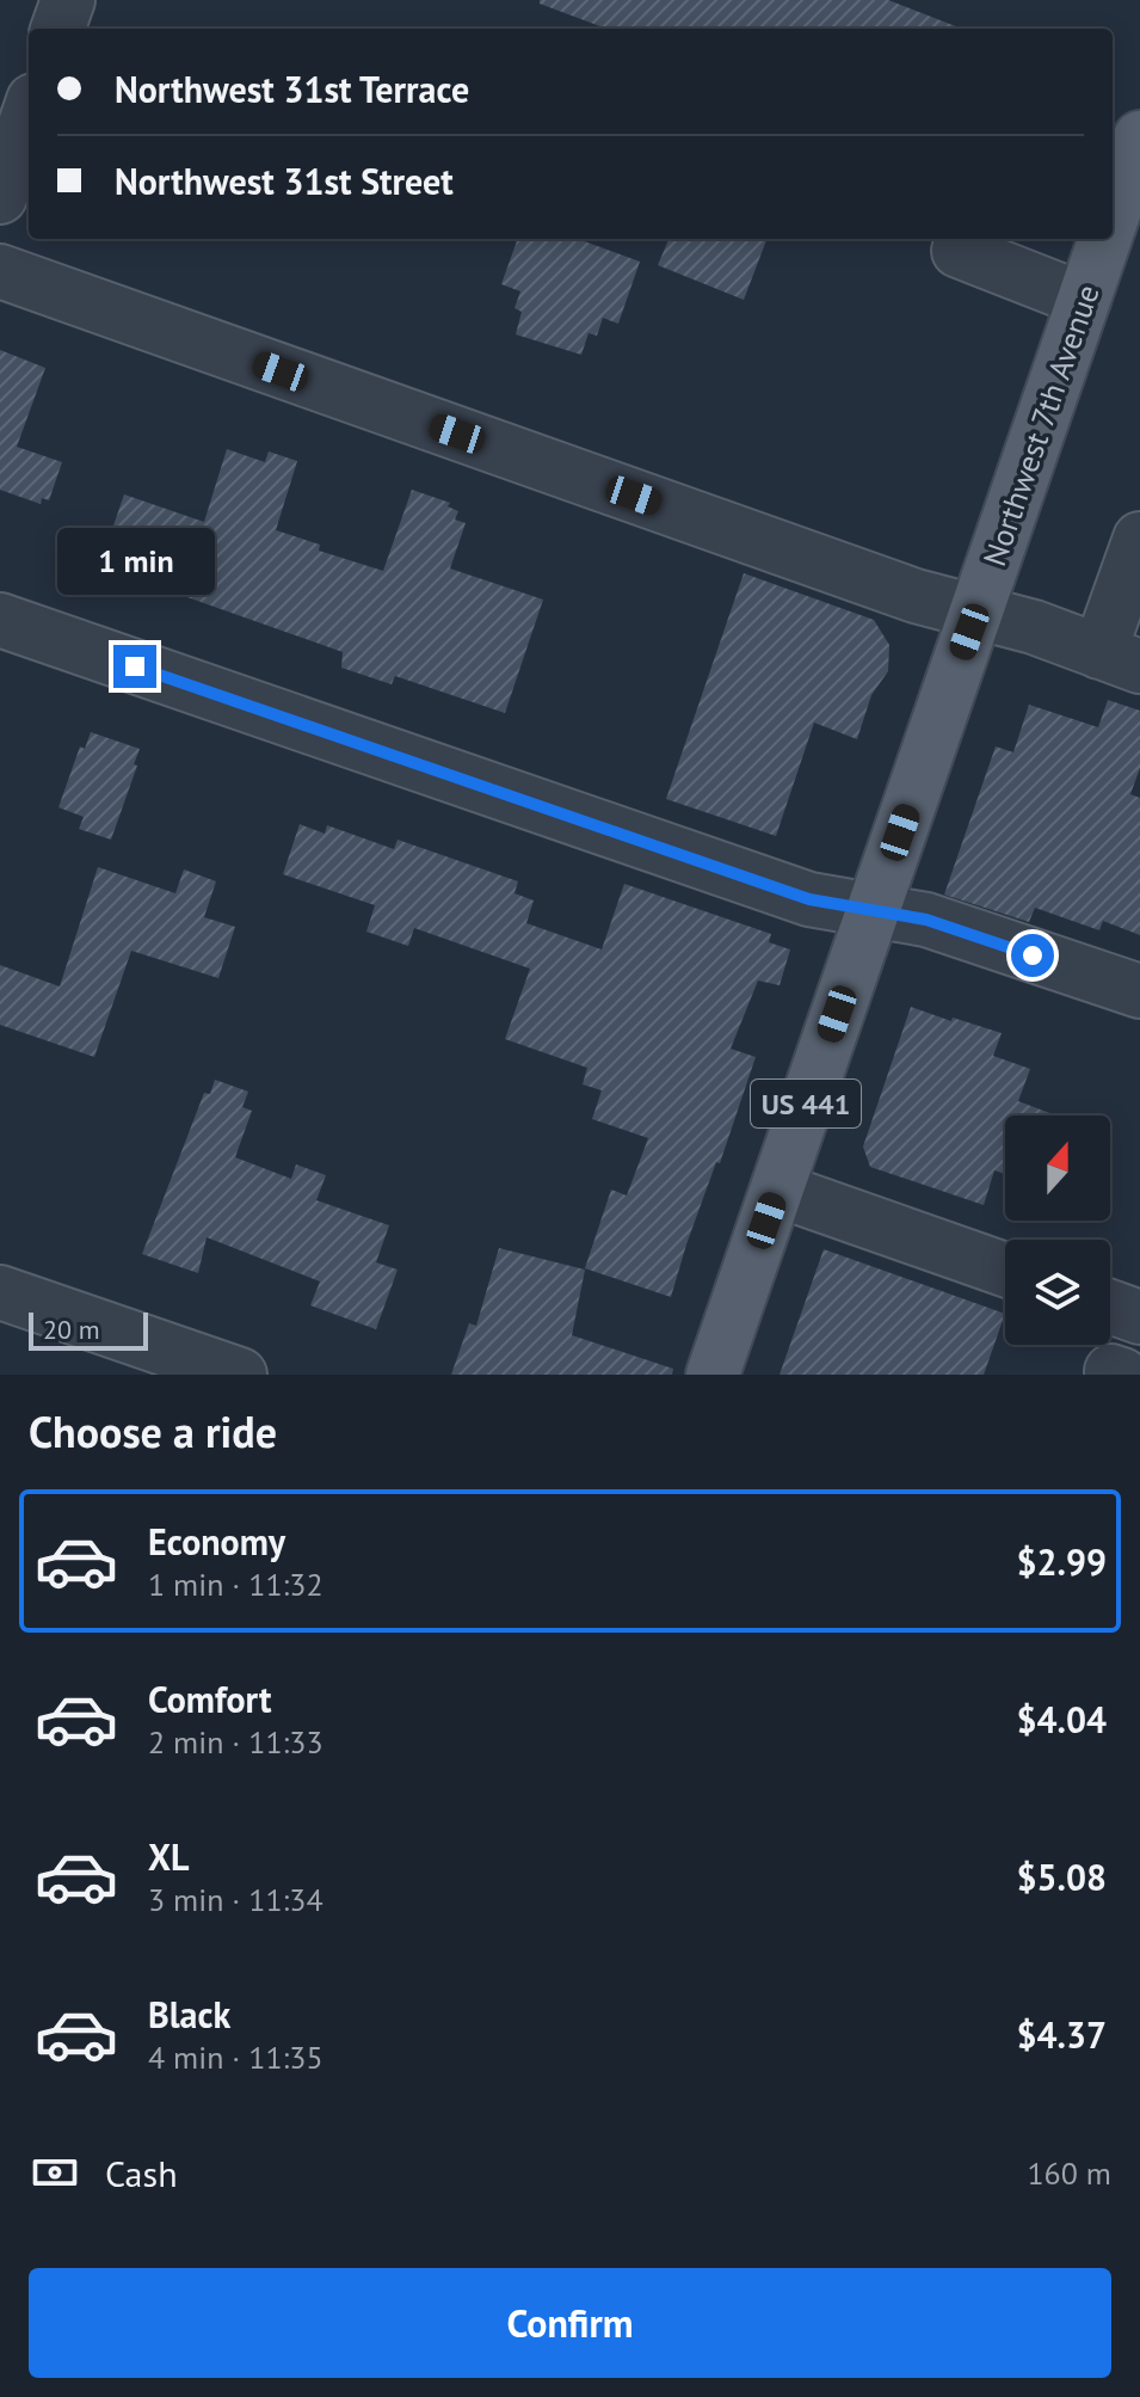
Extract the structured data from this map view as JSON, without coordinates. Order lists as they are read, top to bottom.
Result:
{
  "streets": {
    "main road": ["Northwest 7th Avenue", "US 441"]
  },
  "scale_bar": "20 m",
  "north": "top",
  "page": {
    "banner": ["Northwest 31st Terrace", "Northwest 31st Street"],
    "bubble": "1 min",
    "scale": "20 m",
    "heading": "Choose a ride",
    "list": [
      {
        "name": "Economy",
        "note": "1 min · 11:32",
        "value": "$2.99"
      },
      {
        "name": "Comfort",
        "note": "2 min · 11:33",
        "value": "$4.04"
      },
      {
        "name": "XL",
        "note": "3 min · 11:34",
        "value": "$5.08"
      },
      {
        "name": "Black",
        "note": "4 min · 11:35",
        "value": "$4.37"
      }
    ],
    "pay": ["Cash", "160 m"],
    "buttons": "Confirm"
  }
}
